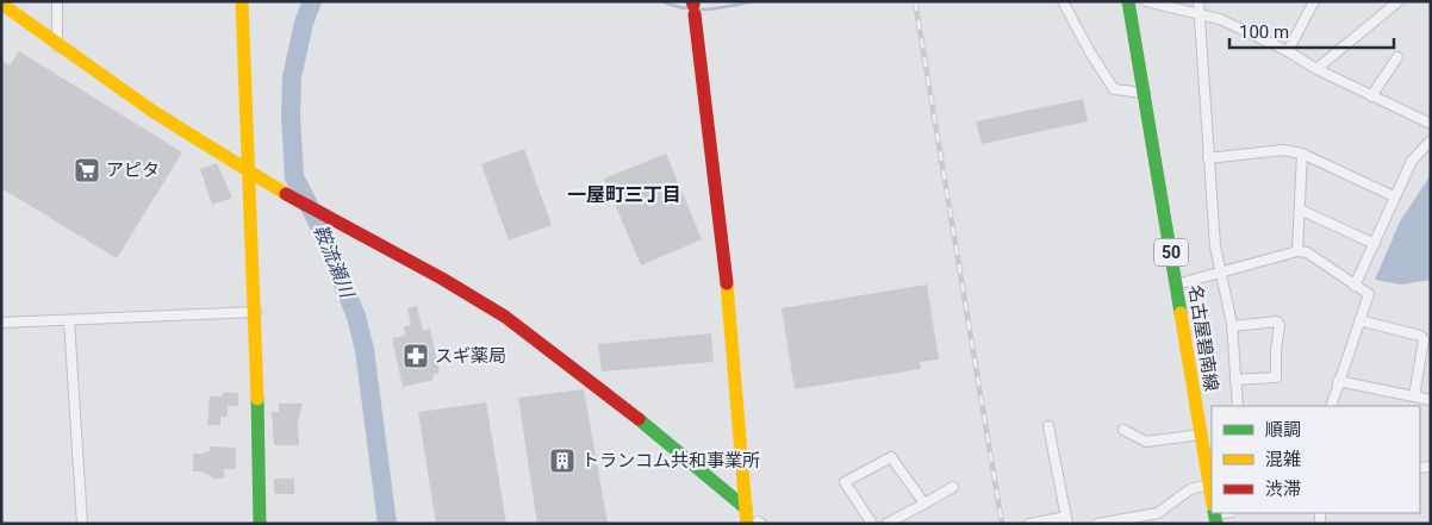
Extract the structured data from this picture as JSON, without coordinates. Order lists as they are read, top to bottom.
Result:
{
  "streets": {
    "street": ["50", "名古屋碧南線"]
  },
  "districts": ["一屋町三丁目"],
  "water": ["鞍流瀬川"],
  "places": {
    "supermarket": ["アピタ"],
    "pharmacy": ["スギ薬局"],
    "building": ["トランコム共和事業所"]
  },
  "legend": ["順調", "混雑", "渋滞"],
  "scale_bar": "100 m"
}
